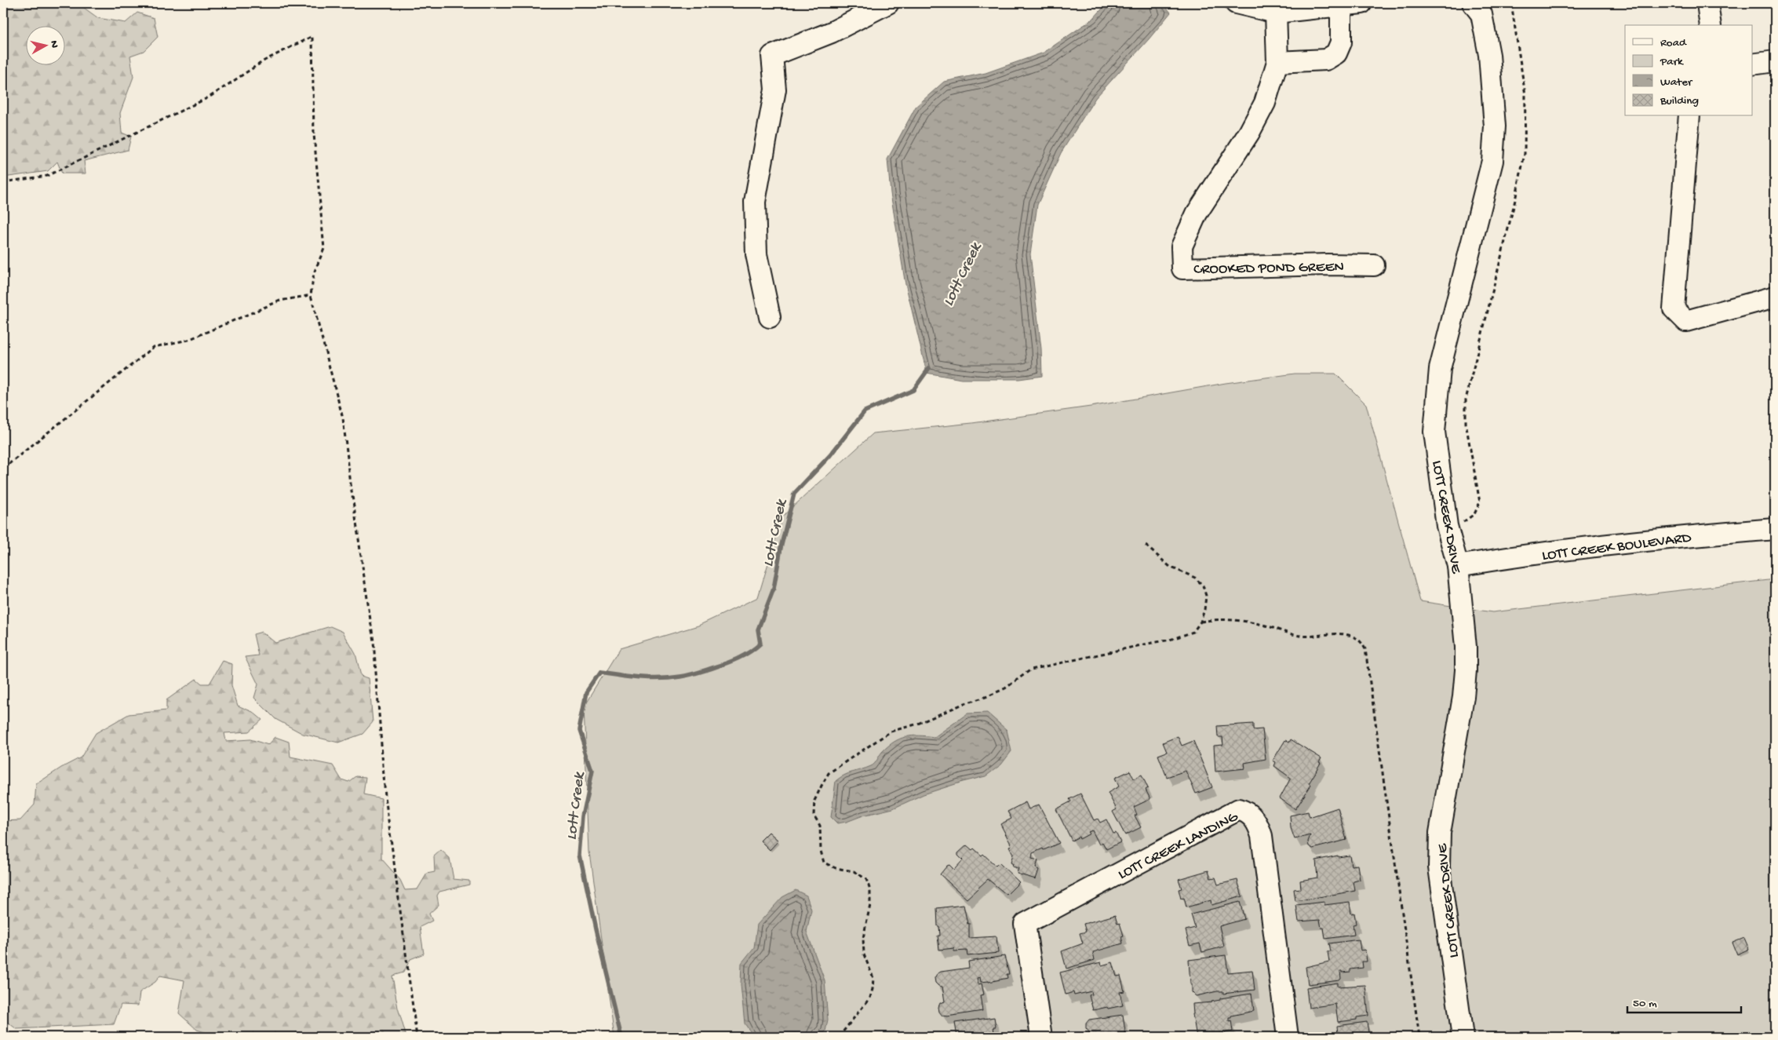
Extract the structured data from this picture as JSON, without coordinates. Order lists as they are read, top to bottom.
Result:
{
  "streets": {
    "street": [
      "CROOKED POND GREEN",
      "LOTT CREEK DRIVE",
      "LOTT CREEK BOULEVARD",
      "LOTT CREEK LANDING"
    ]
  },
  "crossings": [
    ["LOTT CREEK DRIVE", "LOTT CREEK BOULEVARD"]
  ],
  "water": ["Lott Creek"],
  "legend": [
    "Road",
    "Park",
    "Water",
    "Building"
  ],
  "scale_bar": "50 m",
  "north": "right"
}
